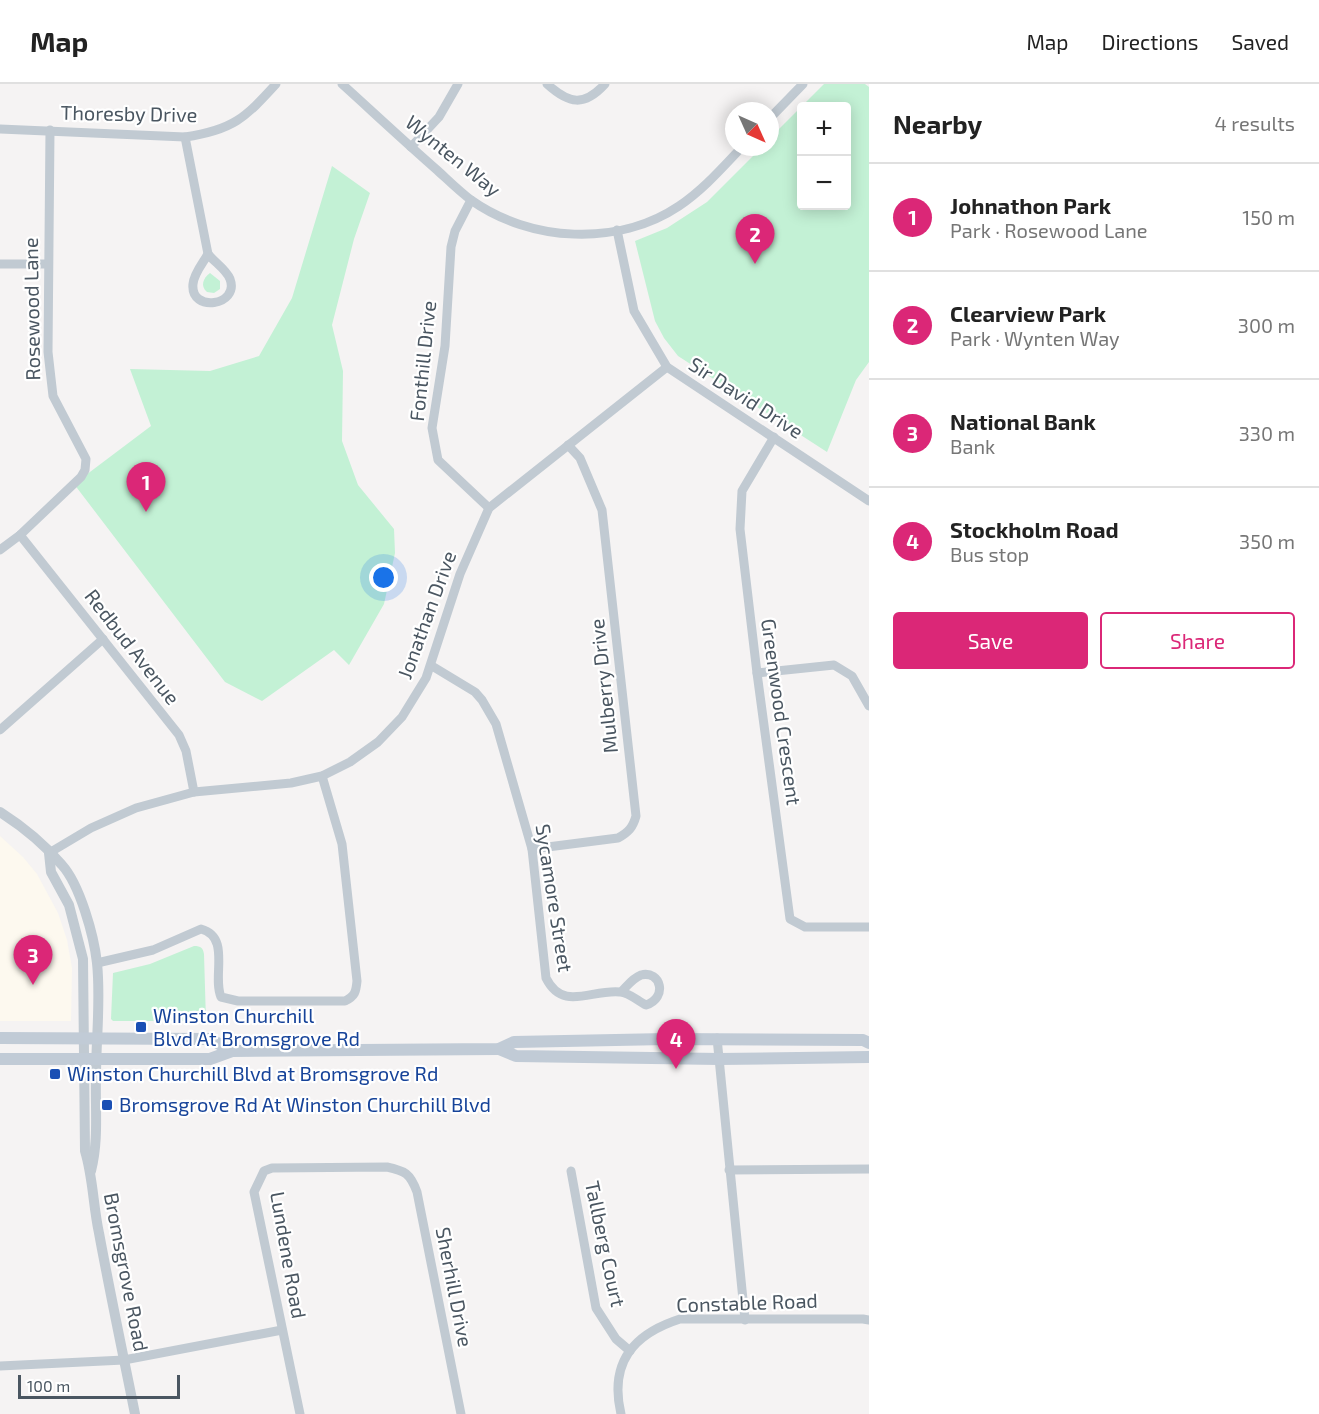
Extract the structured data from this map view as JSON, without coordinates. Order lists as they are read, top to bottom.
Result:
{
  "streets": {
    "street": [
      "Thoresby Drive",
      "Wynten Way",
      "Rosewood Lane",
      "Fonthill Drive",
      "Sir David Drive",
      "Jonathan Drive",
      "Redbud Avenue",
      "Mulberry Drive",
      "Greenwood Crescent",
      "Sycamore Street",
      "Tallberg Court",
      "Lundene Road",
      "Bromsgrove Road",
      "Sherhill Drive",
      "Constable Road"
    ]
  },
  "crossings": [
    ["Thoresby Drive", "Rosewood Lane"],
    ["Wynten Way", "Fonthill Drive"],
    ["Wynten Way", "Sir David Drive"],
    ["Rosewood Lane", "Redbud Avenue"],
    ["Fonthill Drive", "Jonathan Drive"],
    ["Sir David Drive", "Jonathan Drive"],
    ["Sir David Drive", "Greenwood Crescent"],
    ["Jonathan Drive", "Redbud Avenue"],
    ["Jonathan Drive", "Mulberry Drive"],
    ["Jonathan Drive", "Sycamore Street"],
    ["Jonathan Drive", "Bromsgrove Road"],
    ["Mulberry Drive", "Sycamore Street"],
    ["Tallberg Court", "Constable Road"],
    ["Lundene Road", "Sherhill Drive"]
  ],
  "places": {
    "transit": ["Winston Churchill Blvd At Bromsgrove Rd", "Winston Churchill Blvd at Bromsgrove Rd", "Bromsgrove Rd At Winston Churchill Blvd"]
  },
  "scale_bar": "100 m",
  "north": "bottom right",
  "page": {
    "header": "Map",
    "nav": ["Map", "Directions", "Saved"],
    "heading": ["Nearby", "4 results"],
    "map_buttons": ["+", "−"],
    "list": [
      {
        "mark": "1",
        "name": "Johnathon Park",
        "note": "Park · Rosewood Lane",
        "value": "150 m"
      },
      {
        "mark": "2",
        "name": "Clearview Park",
        "note": "Park · Wynten Way",
        "value": "300 m"
      },
      {
        "mark": "3",
        "name": "National Bank",
        "note": "Bank",
        "value": "330 m"
      },
      {
        "mark": "4",
        "name": "Stockholm Road",
        "note": "Bus stop",
        "value": "350 m"
      }
    ],
    "pins": [
      "2",
      "1",
      "3",
      "4"
    ],
    "buttons": ["Save", "Share"],
    "scale": "100 m"
  }
}
